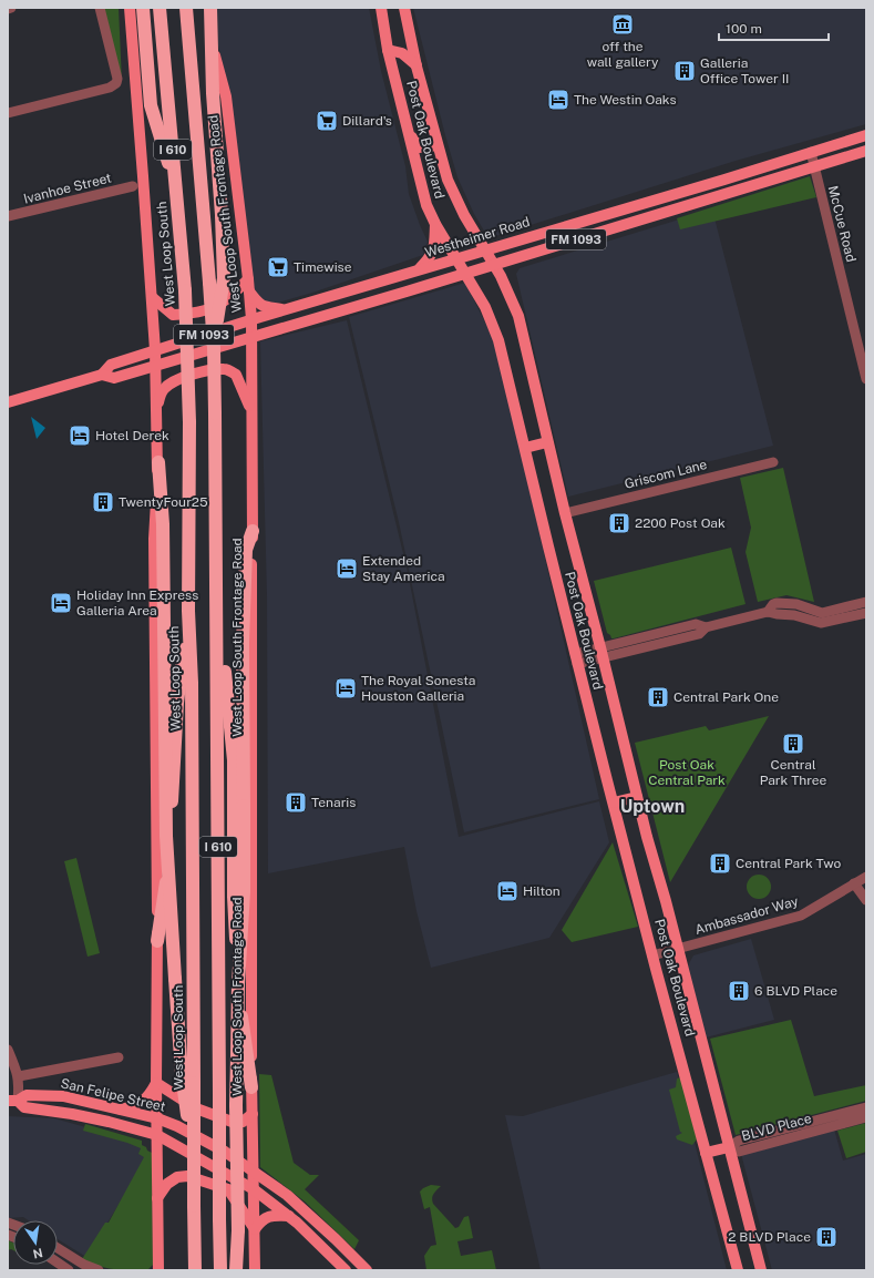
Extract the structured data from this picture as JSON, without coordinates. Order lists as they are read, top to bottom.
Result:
{
  "streets": {
    "highway": ["I 610", "West Loop South"],
    "main road": [
      "Post Oak Boulevard",
      "West Loop South Frontage Road",
      "Westheimer Road",
      "FM 1093",
      "San Felipe Street"
    ],
    "street": [
      "Ivanhoe Street",
      "McCue Road",
      "Griscom Lane",
      "Ambassador Way",
      "BLVD Place"
    ]
  },
  "crossings": [
    ["Post Oak Boulevard", "Westheimer Road"],
    ["Post Oak Boulevard", "Griscom Lane"],
    ["Post Oak Boulevard", "Ambassador Way"],
    ["Post Oak Boulevard", "BLVD Place"],
    ["West Loop South Frontage Road", "Westheimer Road"],
    ["West Loop South Frontage Road", "San Felipe Street"],
    ["McCue Road", "Westheimer Road"]
  ],
  "districts": ["Uptown"],
  "parks": ["Post Oak Central Park"],
  "places": {
    "museum": ["off the wall gallery"],
    "building": [
      "Galleria Office Tower II",
      "TwentyFour25",
      "2200 Post Oak",
      "Central Park One",
      "Central Park Three",
      "Tenaris",
      "Central Park Two",
      "6 BLVD Place",
      "2 BLVD Place"
    ],
    "hotel": [
      "The Westin Oaks",
      "Hotel Derek",
      "Extended Stay America",
      "Holiday Inn Express Galleria Area",
      "The Royal Sonesta Houston Galleria",
      "Hilton"
    ],
    "supermarket": ["Dillard's", "Timewise"]
  },
  "scale_bar": "100 m",
  "north": "bottom"
}
